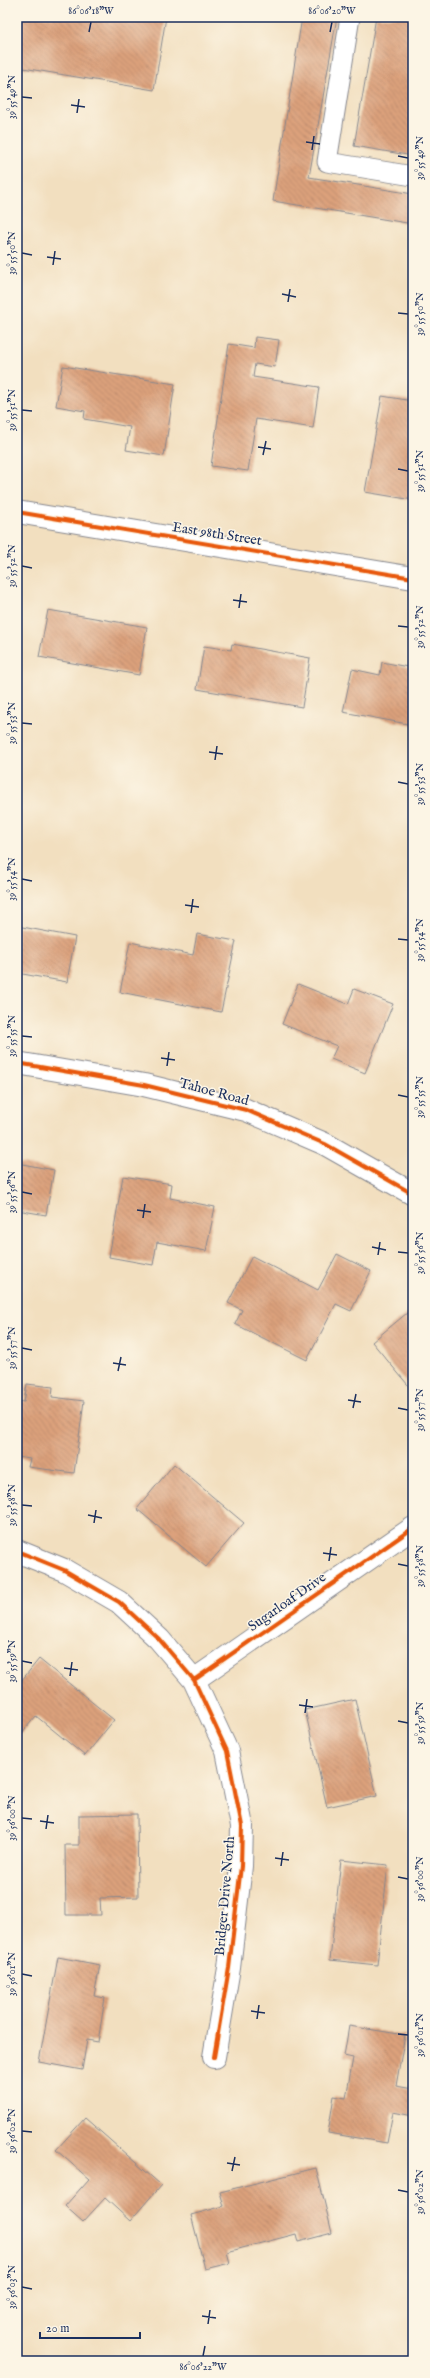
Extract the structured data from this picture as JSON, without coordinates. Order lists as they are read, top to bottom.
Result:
{
  "streets": {
    "street": [
      "East 98th Street",
      "Tahoe Road",
      "Sugarloaf Drive",
      "Bridger Drive North"
    ]
  },
  "crossings": [
    ["Sugarloaf Drive", "Bridger Drive North"]
  ],
  "scale_bar": "20 m",
  "coordinates": [
    "86°06'18\"W",
    "86°06'20\"W",
    "39°55'49\"N",
    "39°55'50\"N",
    "39°55'51\"N",
    "39°55'52\"N",
    "39°55'53\"N",
    "39°55'54\"N",
    "39°55'55\"N",
    "39°55'56\"N",
    "39°55'57\"N",
    "39°55'58\"N",
    "39°55'59\"N",
    "39°56'00\"N",
    "39°56'01\"N",
    "39°56'02\"N",
    "39°56'03\"N",
    "86°06'22\"W"
  ]
}
